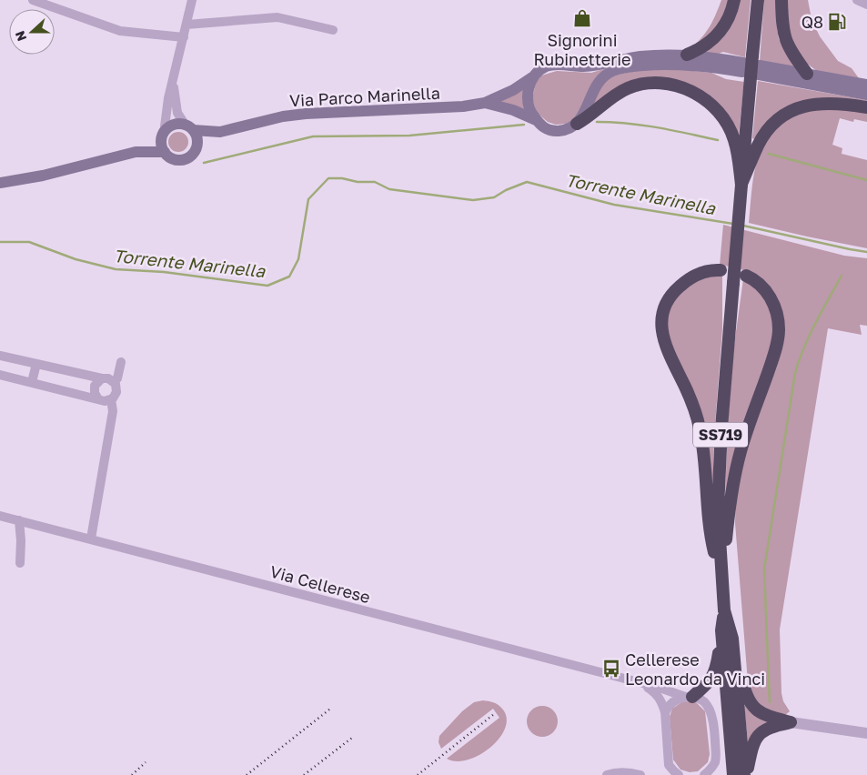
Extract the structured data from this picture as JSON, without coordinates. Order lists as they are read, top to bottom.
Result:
{
  "streets": {
    "highway": ["SS719"],
    "main road": ["Via Parco Marinella"],
    "street": ["Via Cellerese"]
  },
  "water": ["Torrente Marinella"],
  "places": {
    "shop": ["Signorini Rubinetterie"],
    "fuel station": ["Q8"],
    "bus stop": ["Cellerese Leonardo da Vinci"]
  },
  "north": "left"
}
